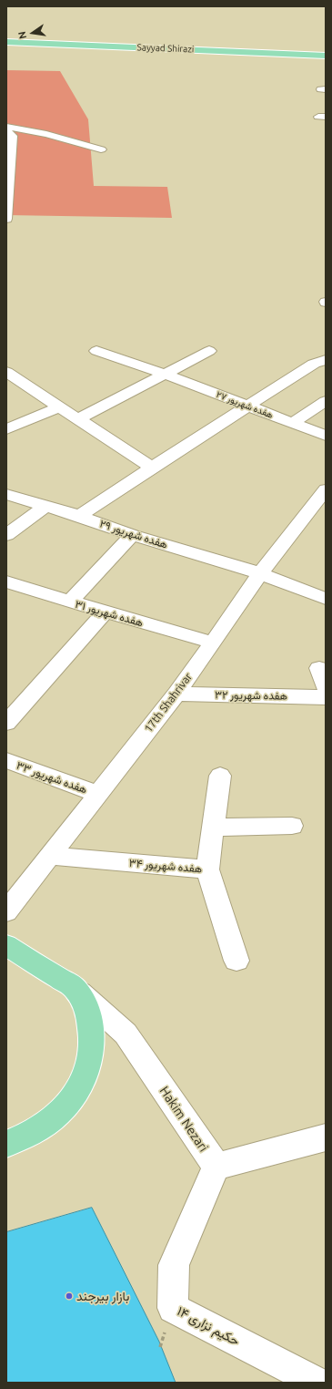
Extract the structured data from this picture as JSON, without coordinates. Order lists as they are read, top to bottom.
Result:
{
  "streets": {
    "main road": ["Sayyad Shirazi"],
    "street": [
      "هفده شهریور ۲۷",
      "هفده شهریور ۲۹",
      "هفده شهریور ۳۱",
      "هفده شهریور ۳۲",
      "17th Shahrivar",
      "هفده شهریور ۳۳",
      "هفده شهریور ۳۴",
      "Hakim Nezari",
      "حکیم نزاری ۱۴"
    ]
  },
  "crossings": [
    ["هفده شهریور ۲۹", "17th Shahrivar"],
    ["هفده شهریور ۳۱", "17th Shahrivar"],
    ["هفده شهریور ۳۲", "17th Shahrivar"],
    ["17th Shahrivar", "هفده شهریور ۳۳"],
    ["17th Shahrivar", "هفده شهریور ۳۴"],
    ["Hakim Nezari", "حکیم نزاری ۱۴"]
  ],
  "places": ["بازار بیرجند"],
  "north": "left"
}
